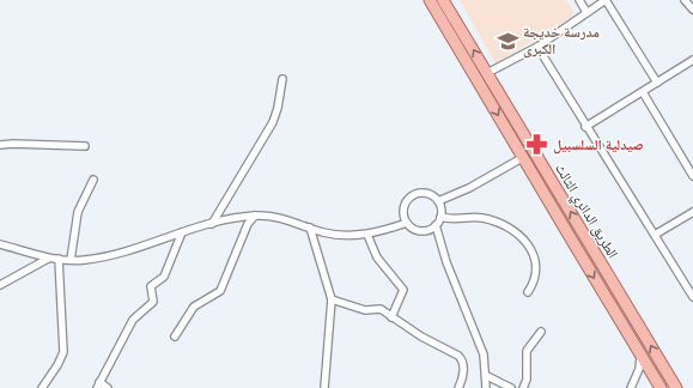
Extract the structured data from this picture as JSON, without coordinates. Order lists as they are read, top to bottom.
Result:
{
  "streets": {
    "main road": ["الطريق الدائري الثالث"]
  },
  "places": {
    "school or university": ["مدرسة خديجة الكبرى"],
    "pharmacy": ["صيدلية السلسبيل"]
  }
}
